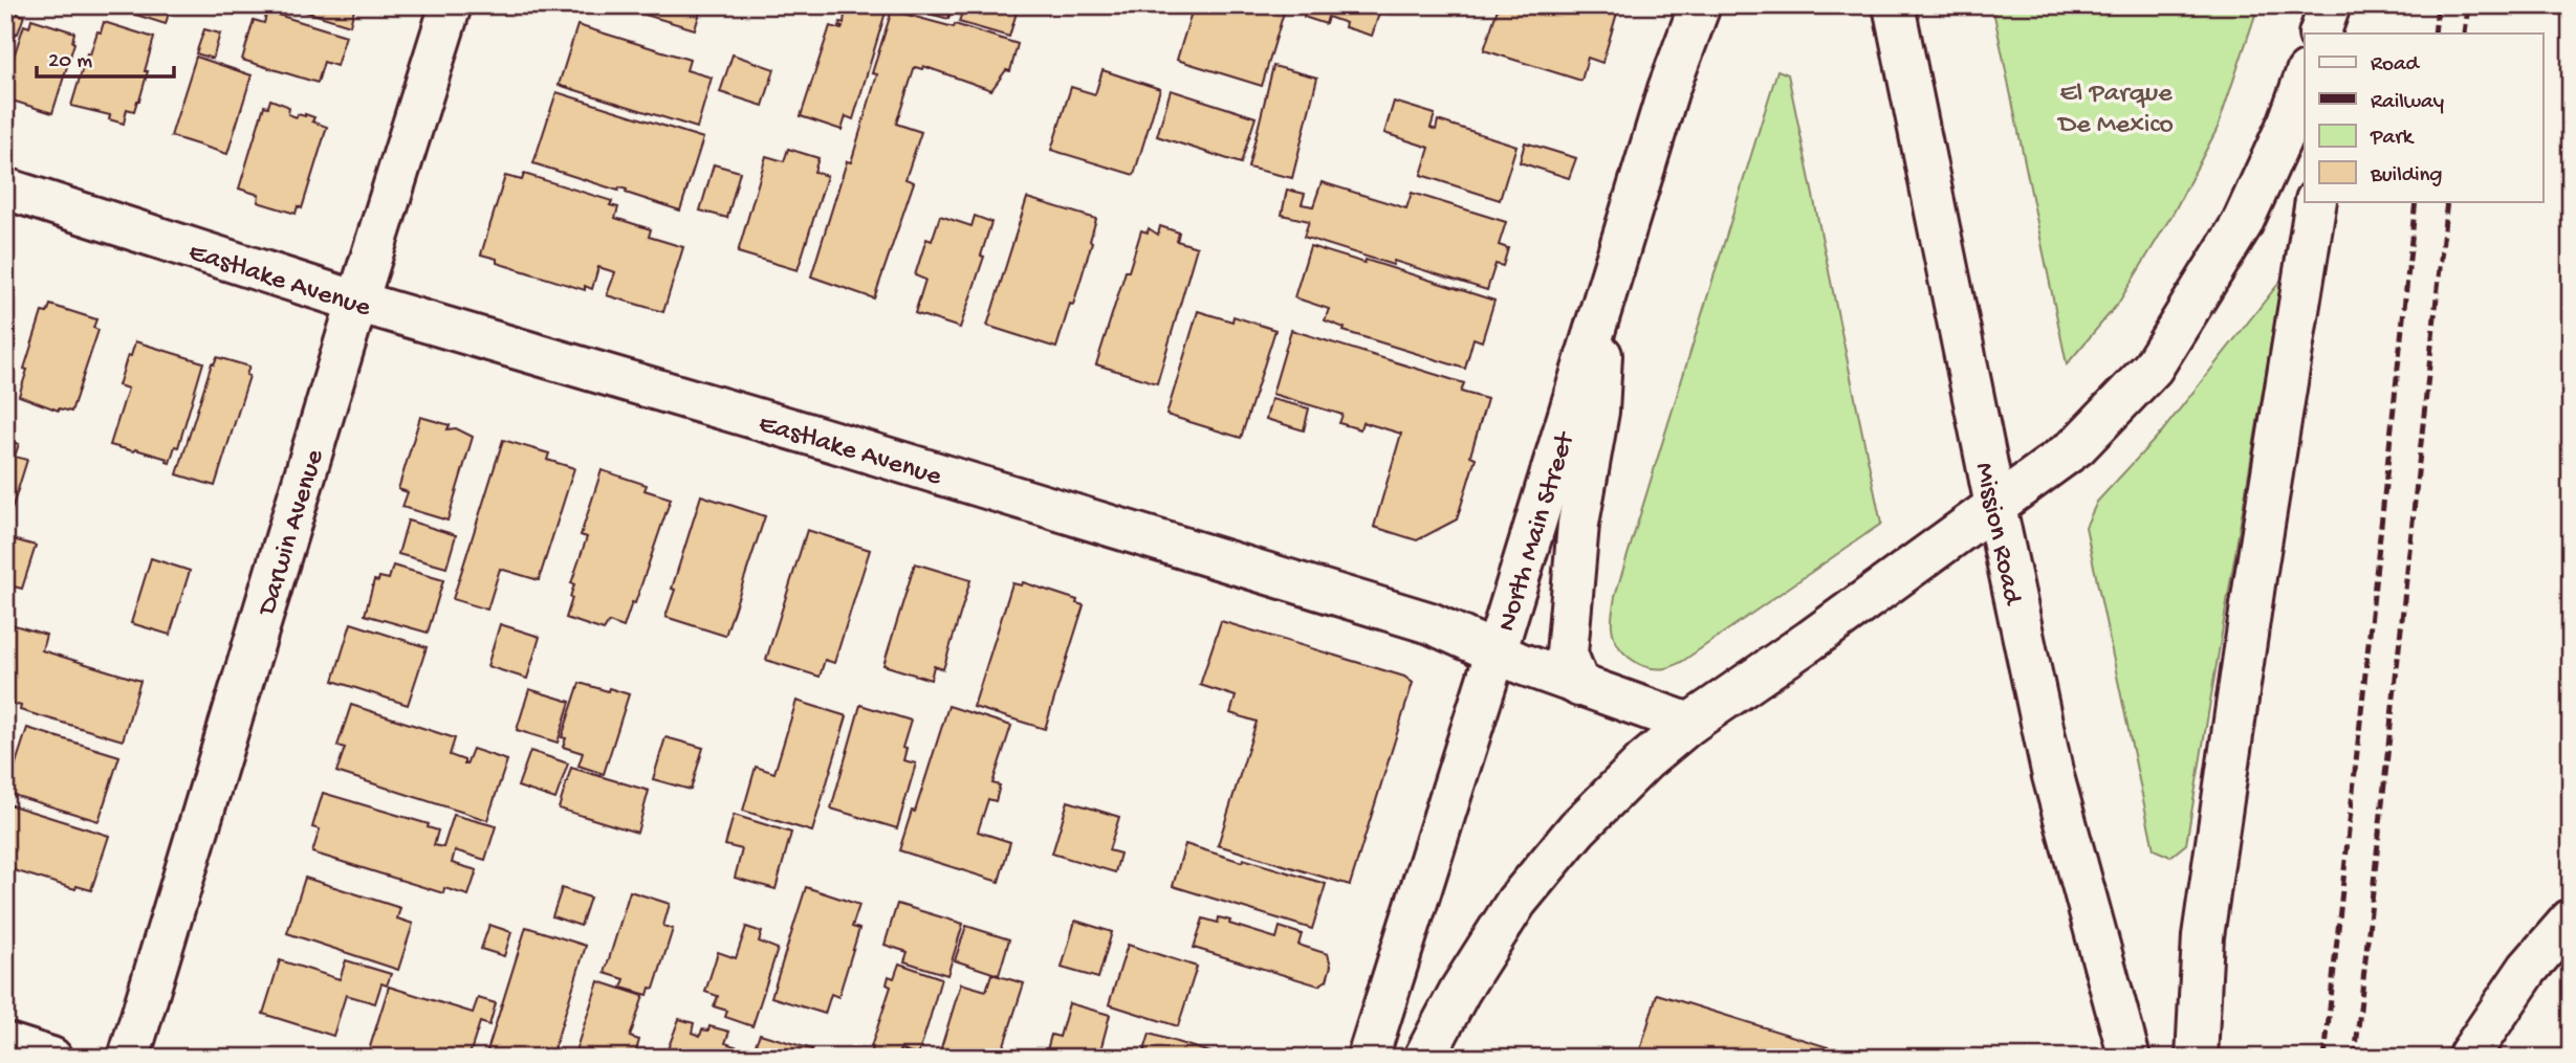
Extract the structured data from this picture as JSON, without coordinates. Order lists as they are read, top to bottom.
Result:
{
  "streets": {
    "main road": [
      "Eastlake Avenue",
      "Darwin Avenue",
      "North Main Street",
      "Mission Road"
    ]
  },
  "crossings": [
    ["Eastlake Avenue", "Darwin Avenue"],
    ["Eastlake Avenue", "North Main Street"]
  ],
  "parks": ["El Parque De Mexico"],
  "legend": [
    "Road",
    "Railway",
    "Park",
    "Building"
  ],
  "scale_bar": "20 m"
}
